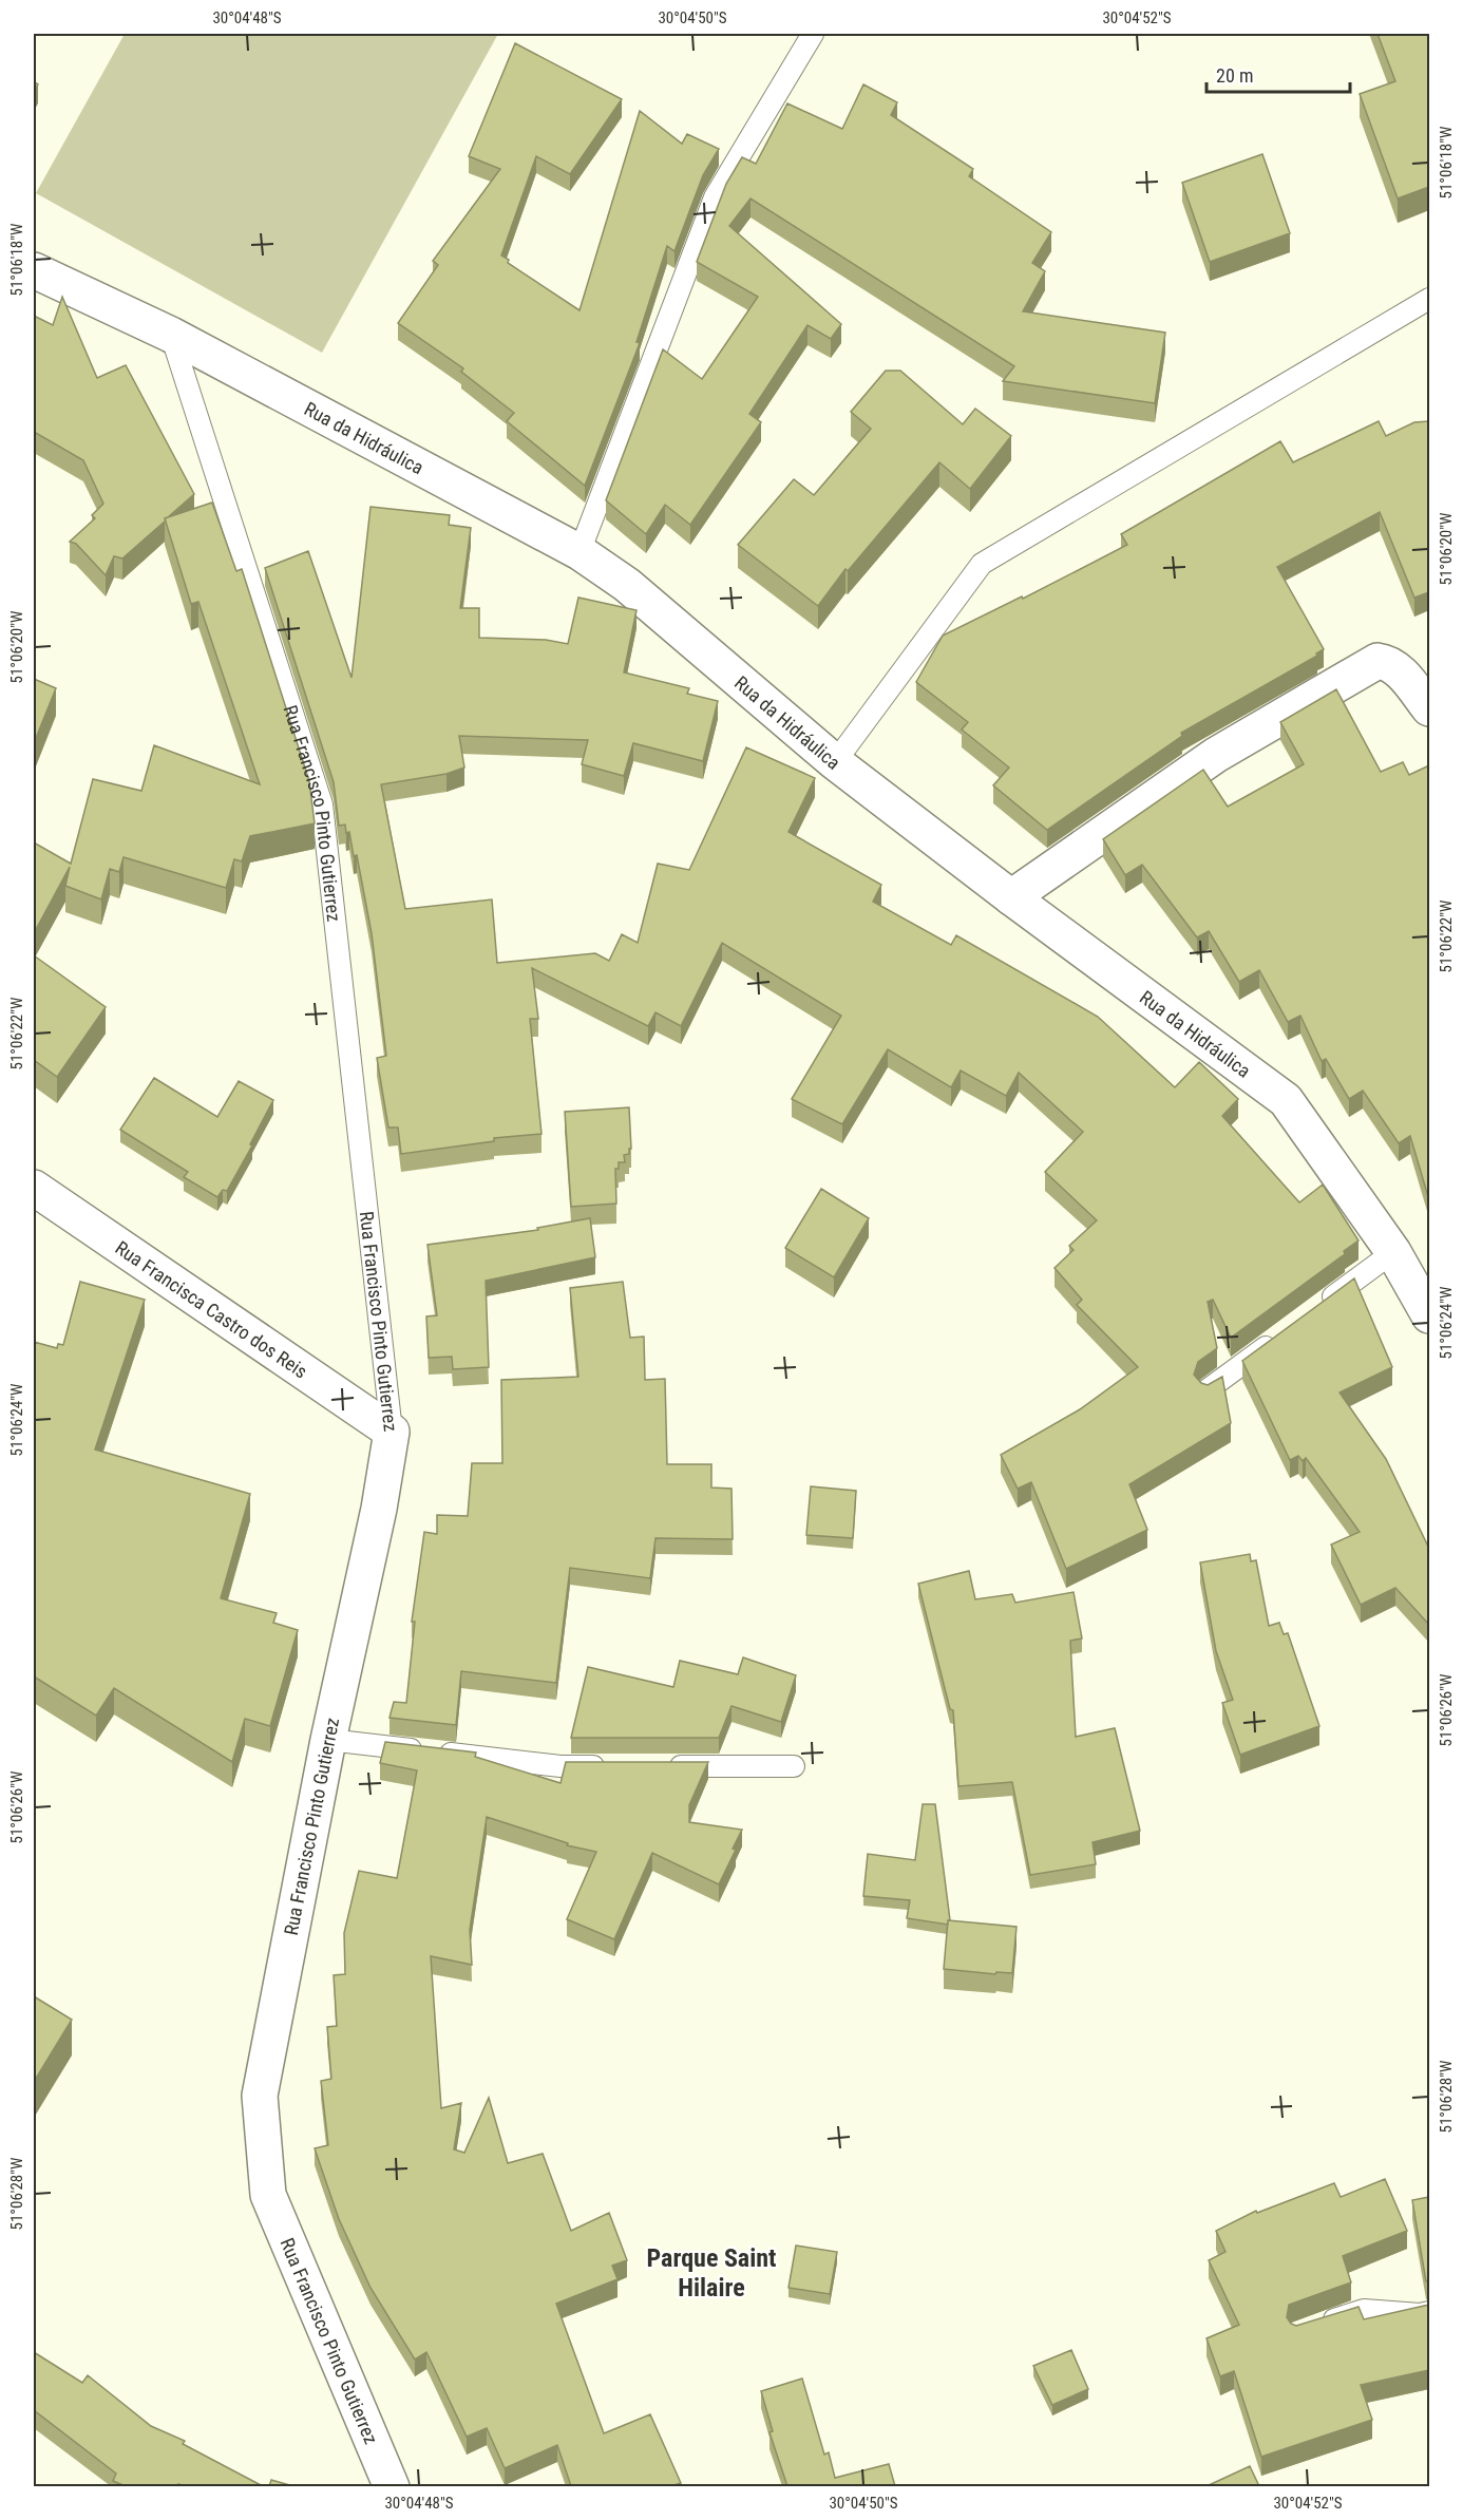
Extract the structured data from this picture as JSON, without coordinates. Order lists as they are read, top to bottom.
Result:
{
  "streets": {
    "street": ["Rua da Hidráulica", "Rua Francisco Pinto Gutierrez", "Rua Francisca Castro dos Reis"]
  },
  "crossings": [
    ["Rua da Hidráulica", "Rua Francisco Pinto Gutierrez"],
    ["Rua Francisco Pinto Gutierrez", "Rua Francisca Castro dos Reis"]
  ],
  "districts": ["Parque Saint Hilaire"],
  "scale_bar": "20 m",
  "coordinates": [
    "30°04'48\"S",
    "30°04'50\"S",
    "30°04'52\"S",
    "51°06'18\"W",
    "51°06'20\"W",
    "51°06'22\"W",
    "51°06'24\"W",
    "51°06'26\"W",
    "51°06'28\"W"
  ]
}
